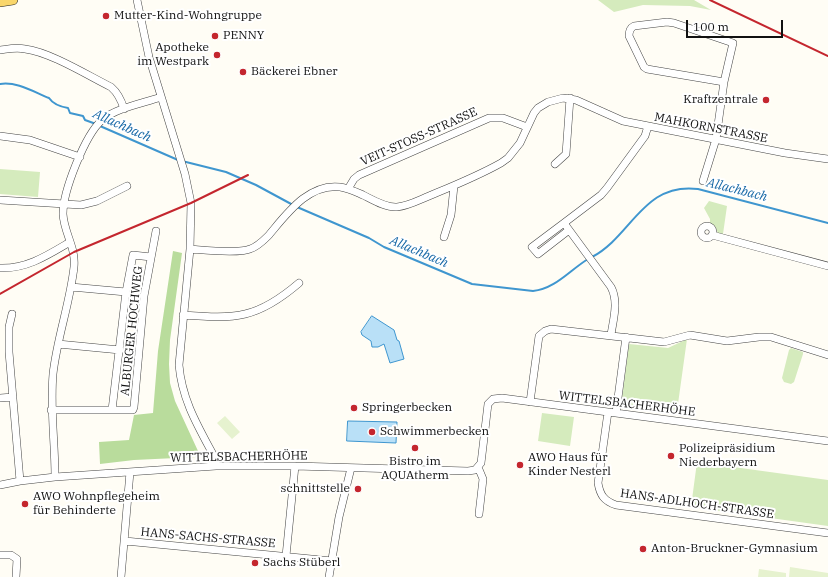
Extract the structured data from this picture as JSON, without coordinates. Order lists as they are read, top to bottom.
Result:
{
  "streets": {
    "street": [
      "MAHKORNSTRASSE",
      "VEIT-STOSS-STRASSE",
      "ALBURGER HOCHWEG",
      "WITTELSBACHERHÖHE",
      "HANS-ADLHOCH-STRASSE",
      "HANS-SACHS-STRASSE"
    ]
  },
  "crossings": [
    ["WITTELSBACHERHÖHE", "HANS-ADLHOCH-STRASSE"],
    ["WITTELSBACHERHÖHE", "HANS-SACHS-STRASSE"]
  ],
  "water": ["Allachbach"],
  "places": [
    "Mutter-Kind-Wohngruppe",
    "PENNY",
    "Apotheke im Westpark",
    "Bäckerei Ebner",
    "Kraftzentrale",
    "Springerbecken",
    "Schwimmerbecken",
    "Bistro im AQUAtherm",
    "Polizeipräsidium Niederbayern",
    "AWO Haus für Kinder Nesterl",
    "schnittstelle",
    "AWO Wohnpflegeheim für Behinderte",
    "Anton-Bruckner-Gymnasium",
    "Sachs Stüberl"
  ],
  "scale_bar": "100 m"
}
